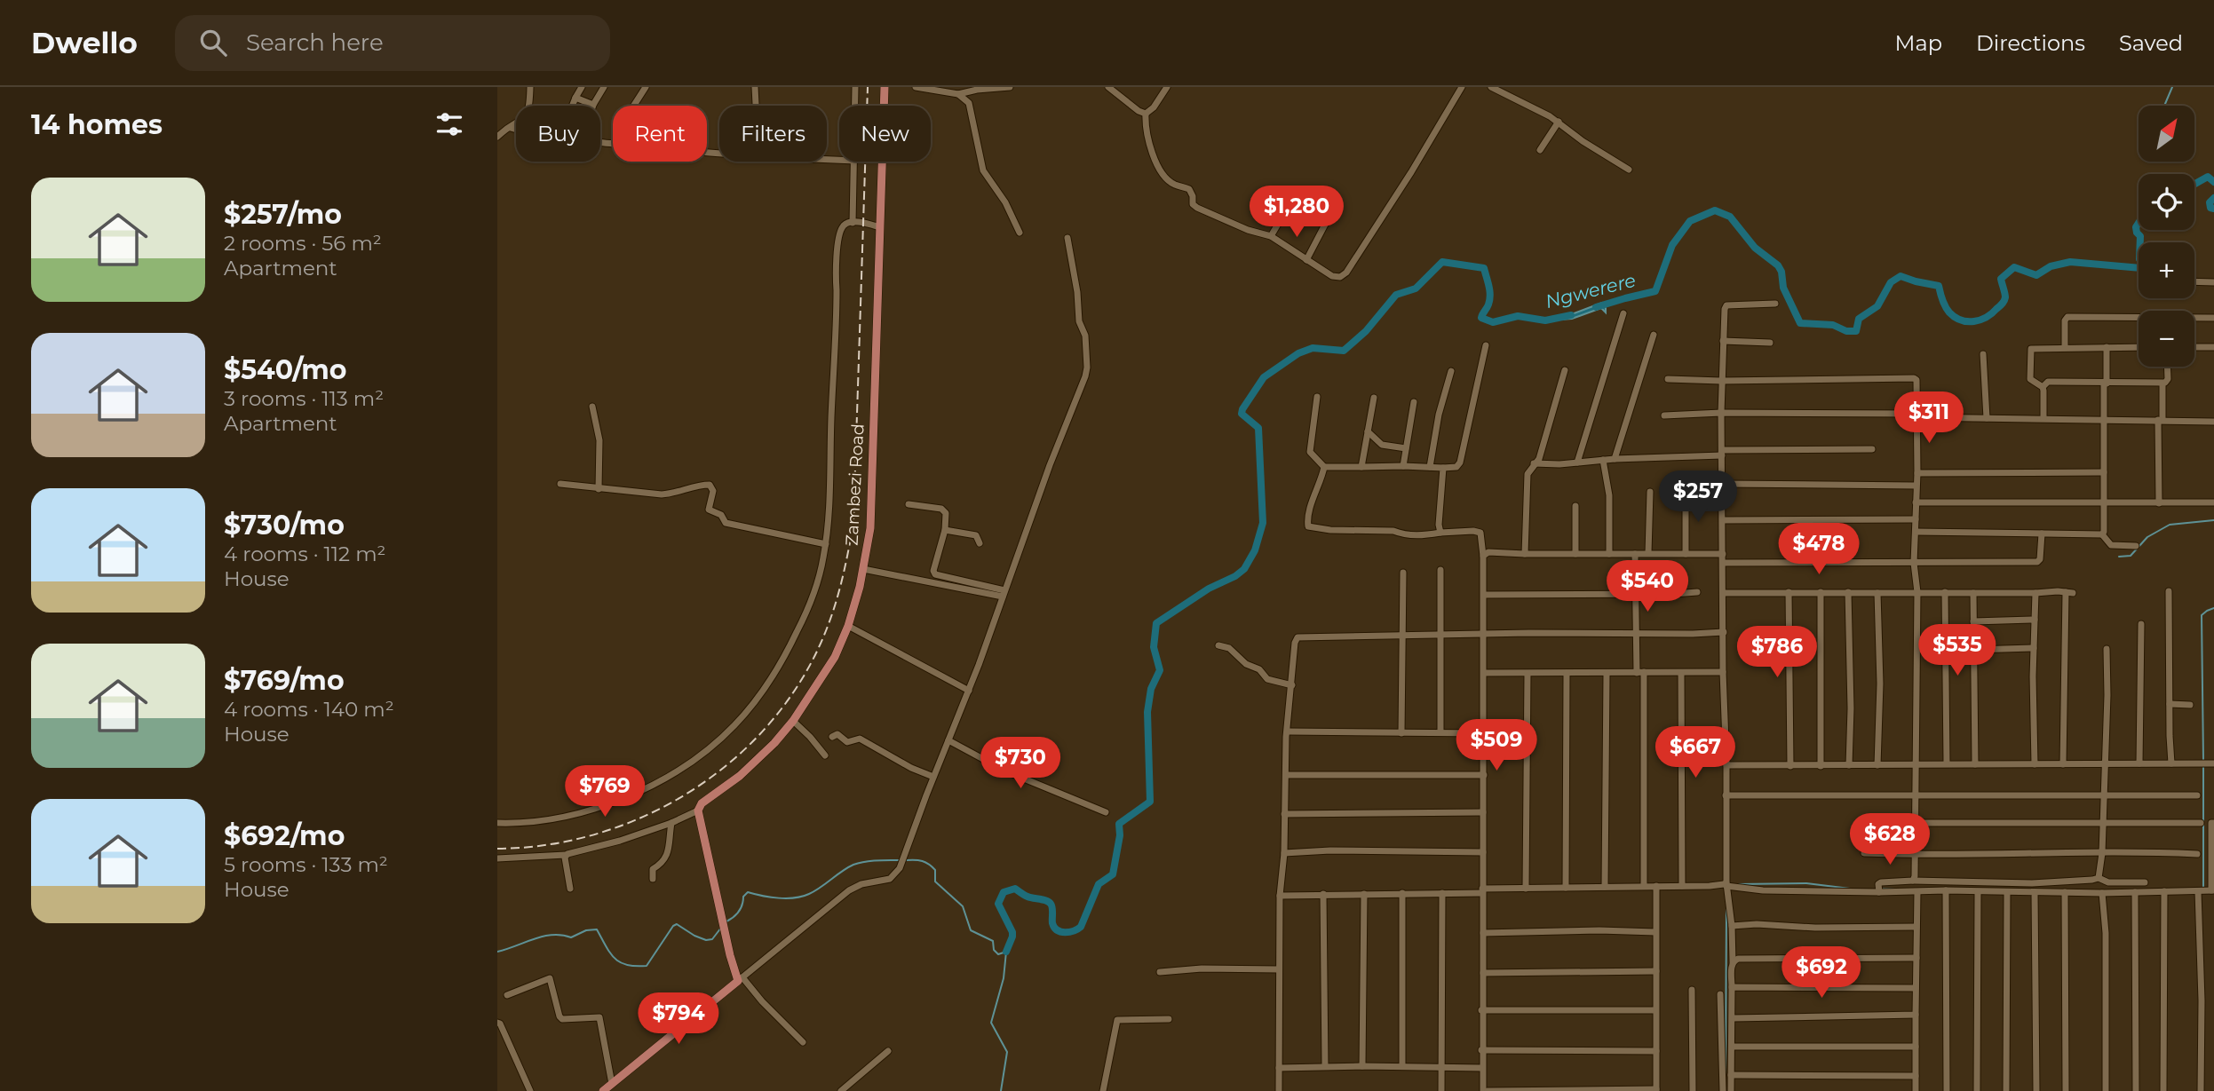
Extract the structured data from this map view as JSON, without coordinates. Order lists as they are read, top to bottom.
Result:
{
  "streets": {
    "main road": ["Zambezi Road"]
  },
  "water": ["Ngwerere"],
  "north": "top right",
  "page": {
    "header": "Dwello",
    "search": "Search here",
    "nav": ["Map", "Directions", "Saved"],
    "heading": "14 homes",
    "map_buttons": ["+", "−"],
    "chip": [
      "Buy",
      "Rent",
      "Filters",
      "New"
    ],
    "list": [
      {
        "name": "$257/mo",
        "note": "2 rooms · 56 m² · Apartment"
      },
      {
        "name": "$540/mo",
        "note": "3 rooms · 113 m² · Apartment"
      },
      {
        "name": "$730/mo",
        "note": "4 rooms · 112 m² · House"
      },
      {
        "name": "$769/mo",
        "note": "4 rooms · 140 m² · House"
      },
      {
        "name": "$692/mo",
        "note": "5 rooms · 133 m² · House"
      }
    ],
    "price": [
      "$1,280",
      "$311",
      "$257",
      "$478",
      "$540",
      "$535",
      "$786",
      "$509",
      "$667",
      "$730",
      "$769",
      "$628",
      "$692",
      "$794"
    ]
  }
}
